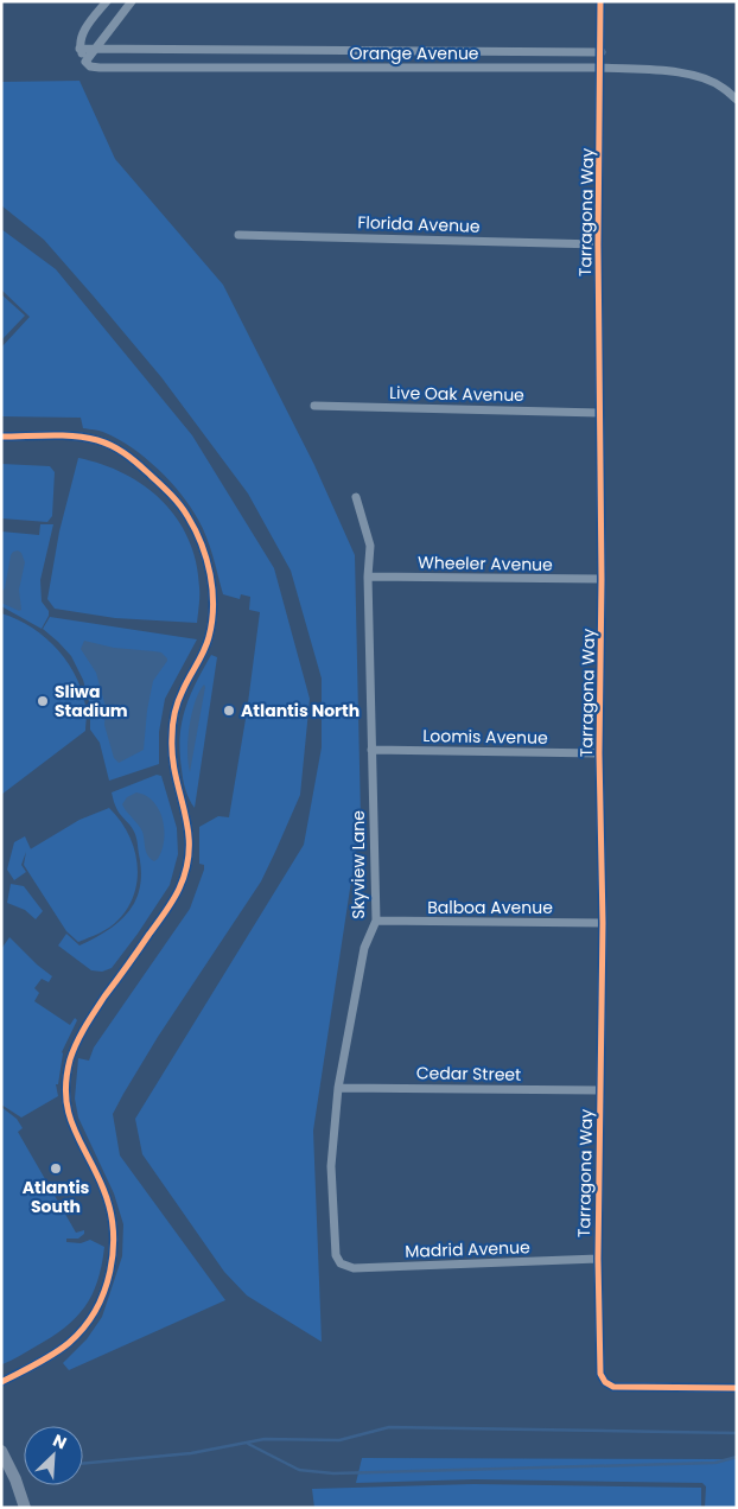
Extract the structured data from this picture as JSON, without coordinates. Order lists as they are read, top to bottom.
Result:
{
  "streets": {
    "street": [
      "Orange Avenue",
      "Tarragona Way",
      "Florida Avenue",
      "Live Oak Avenue",
      "Wheeler Avenue",
      "Loomis Avenue",
      "Skyview Lane",
      "Balboa Avenue",
      "Cedar Street",
      "Madrid Avenue"
    ]
  },
  "crossings": [
    ["Orange Avenue", "Tarragona Way"],
    ["Tarragona Way", "Florida Avenue"],
    ["Tarragona Way", "Live Oak Avenue"],
    ["Tarragona Way", "Wheeler Avenue"],
    ["Tarragona Way", "Loomis Avenue"],
    ["Tarragona Way", "Balboa Avenue"],
    ["Tarragona Way", "Cedar Street"],
    ["Tarragona Way", "Madrid Avenue"],
    ["Wheeler Avenue", "Skyview Lane"],
    ["Loomis Avenue", "Skyview Lane"],
    ["Skyview Lane", "Balboa Avenue"],
    ["Skyview Lane", "Cedar Street"],
    ["Skyview Lane", "Madrid Avenue"]
  ],
  "places": ["Sliwa Stadium", "Atlantis North", "Atlantis South"],
  "north": "top right"
}
